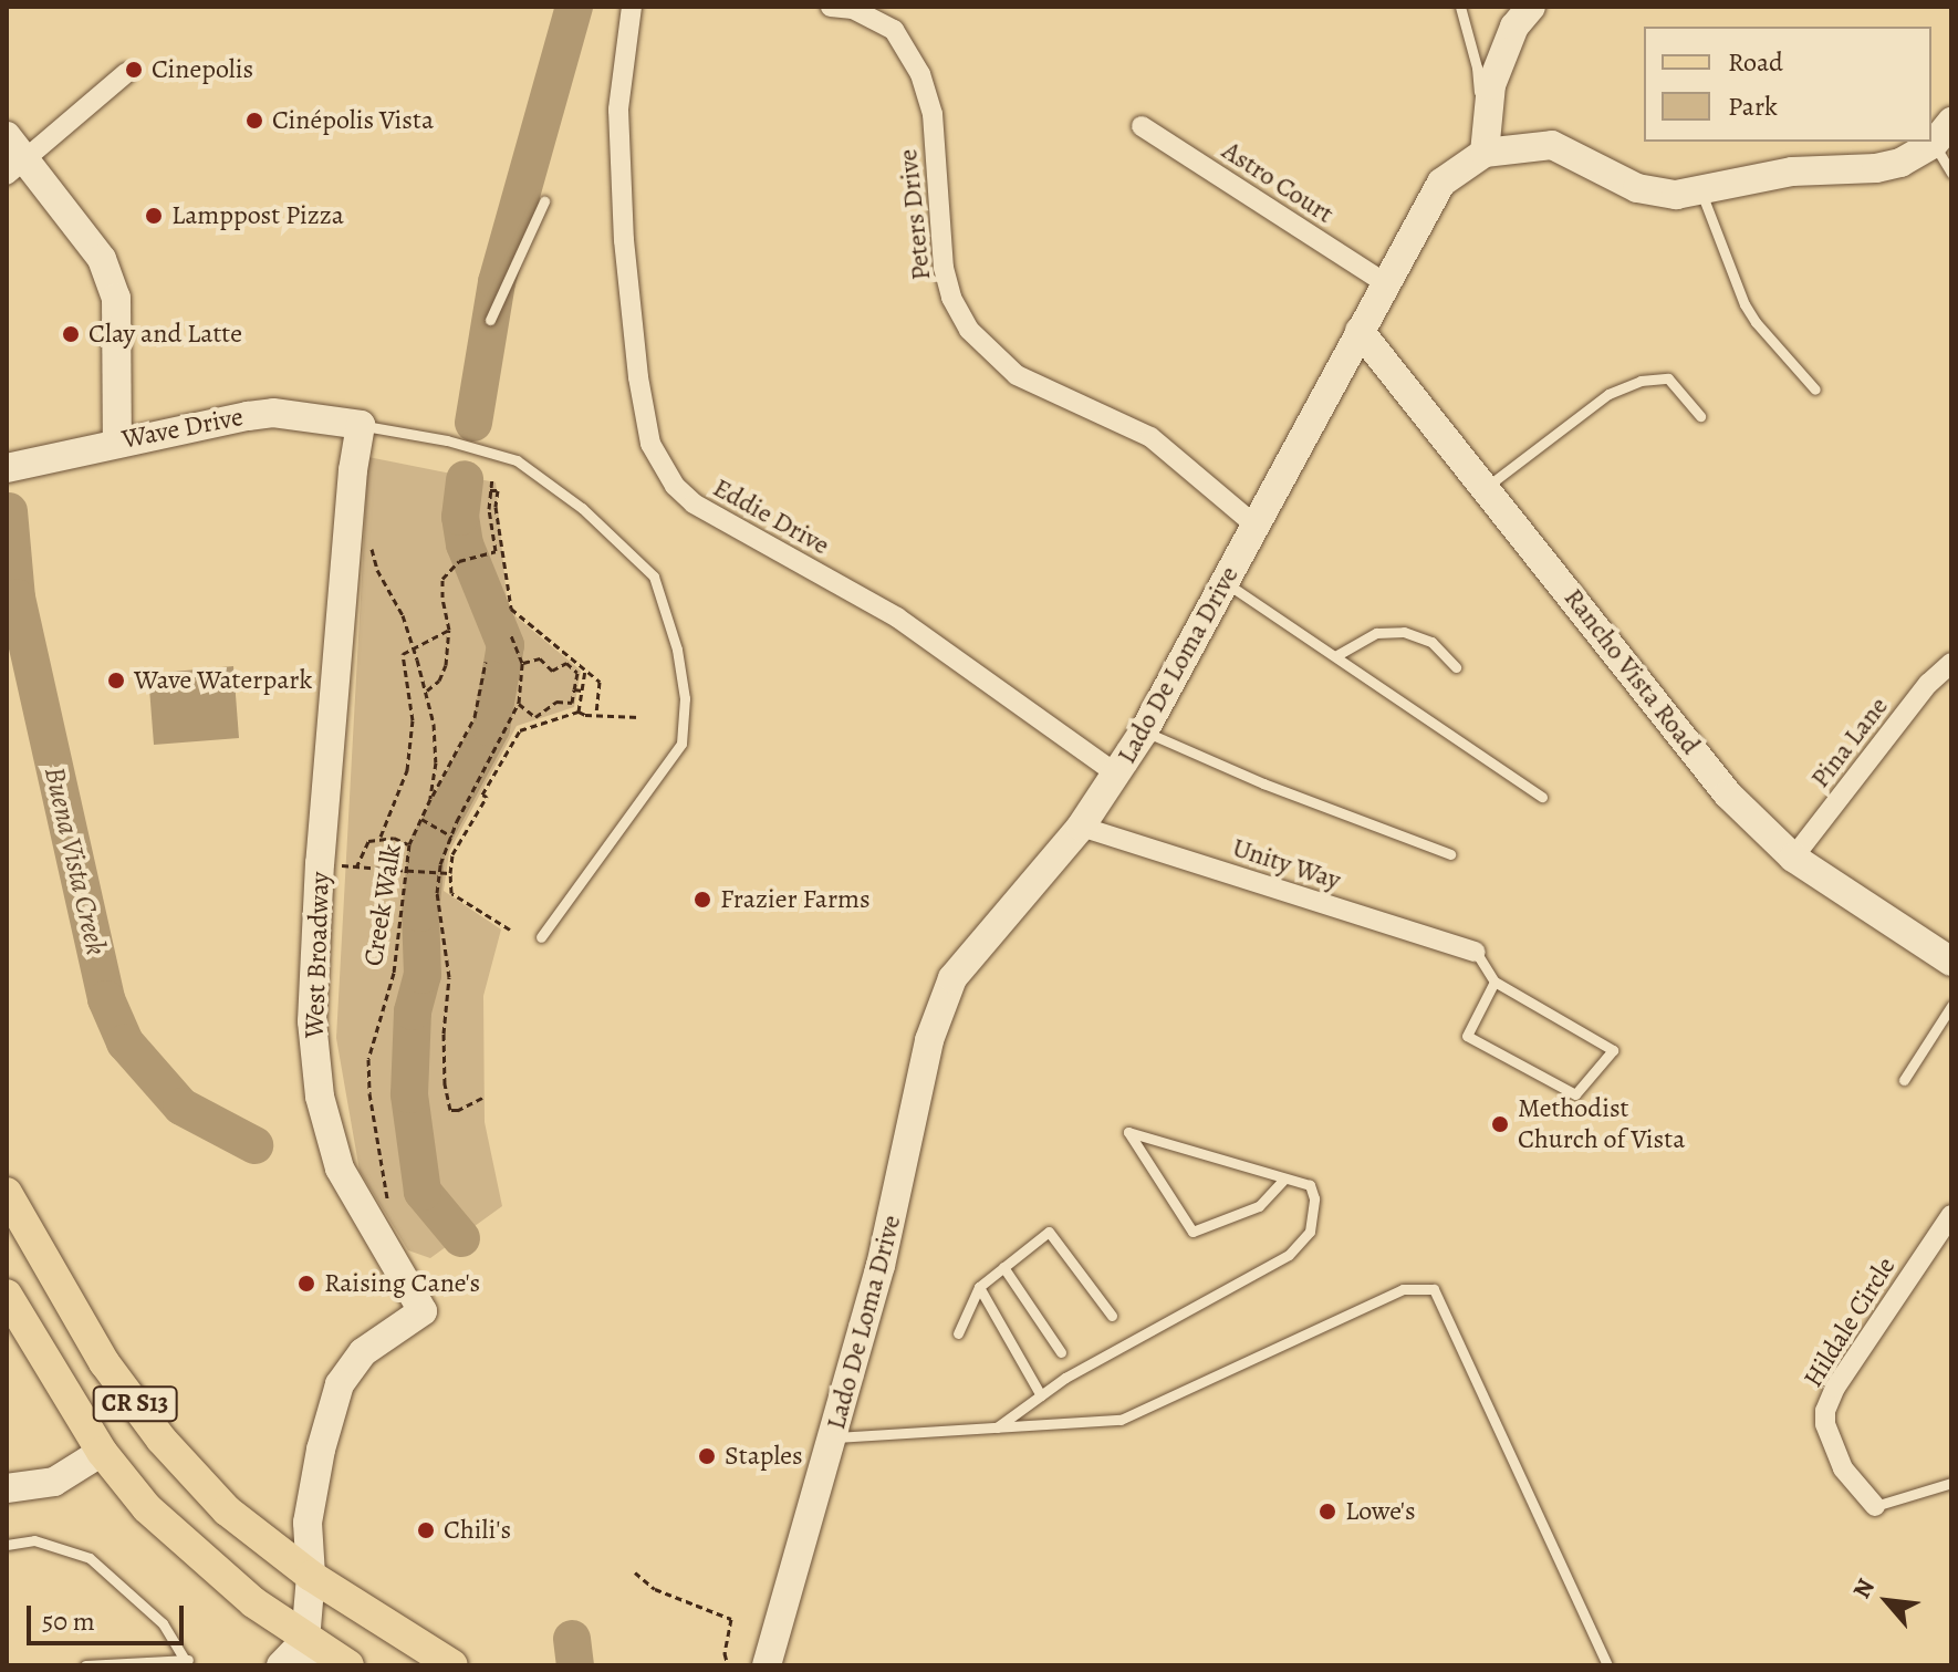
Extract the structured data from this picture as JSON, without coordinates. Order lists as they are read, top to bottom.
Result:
{
  "streets": {
    "main road": ["CR S13"],
    "street": [
      "Astro Court",
      "Peters Drive",
      "Wave Drive",
      "Eddie Drive",
      "Lado De Loma Drive",
      "Rancho Vista Road",
      "Pina Lane",
      "Unity Way",
      "West Broadway",
      "Hildale Circle"
    ],
    "path": ["Creek Walk"]
  },
  "crossings": [
    ["Astro Court", "Lado De Loma Drive"],
    ["Peters Drive", "Lado De Loma Drive"],
    ["Wave Drive", "West Broadway"],
    ["Eddie Drive", "Lado De Loma Drive"],
    ["Lado De Loma Drive", "Rancho Vista Road"],
    ["Lado De Loma Drive", "Unity Way"],
    ["Rancho Vista Road", "Pina Lane"],
    ["West Broadway", "CR S13"]
  ],
  "water": ["Buena Vista Creek"],
  "places": [
    "Cinepolis",
    "Cinépolis Vista",
    "Lamppost Pizza",
    "Clay and Latte",
    "Wave Waterpark",
    "Frazier Farms",
    "Methodist Church of Vista",
    "Raising Cane's",
    "Staples",
    "Lowe's",
    "Chili's"
  ],
  "legend": ["Road", "Park"],
  "scale_bar": "50 m",
  "north": "top left"
}
